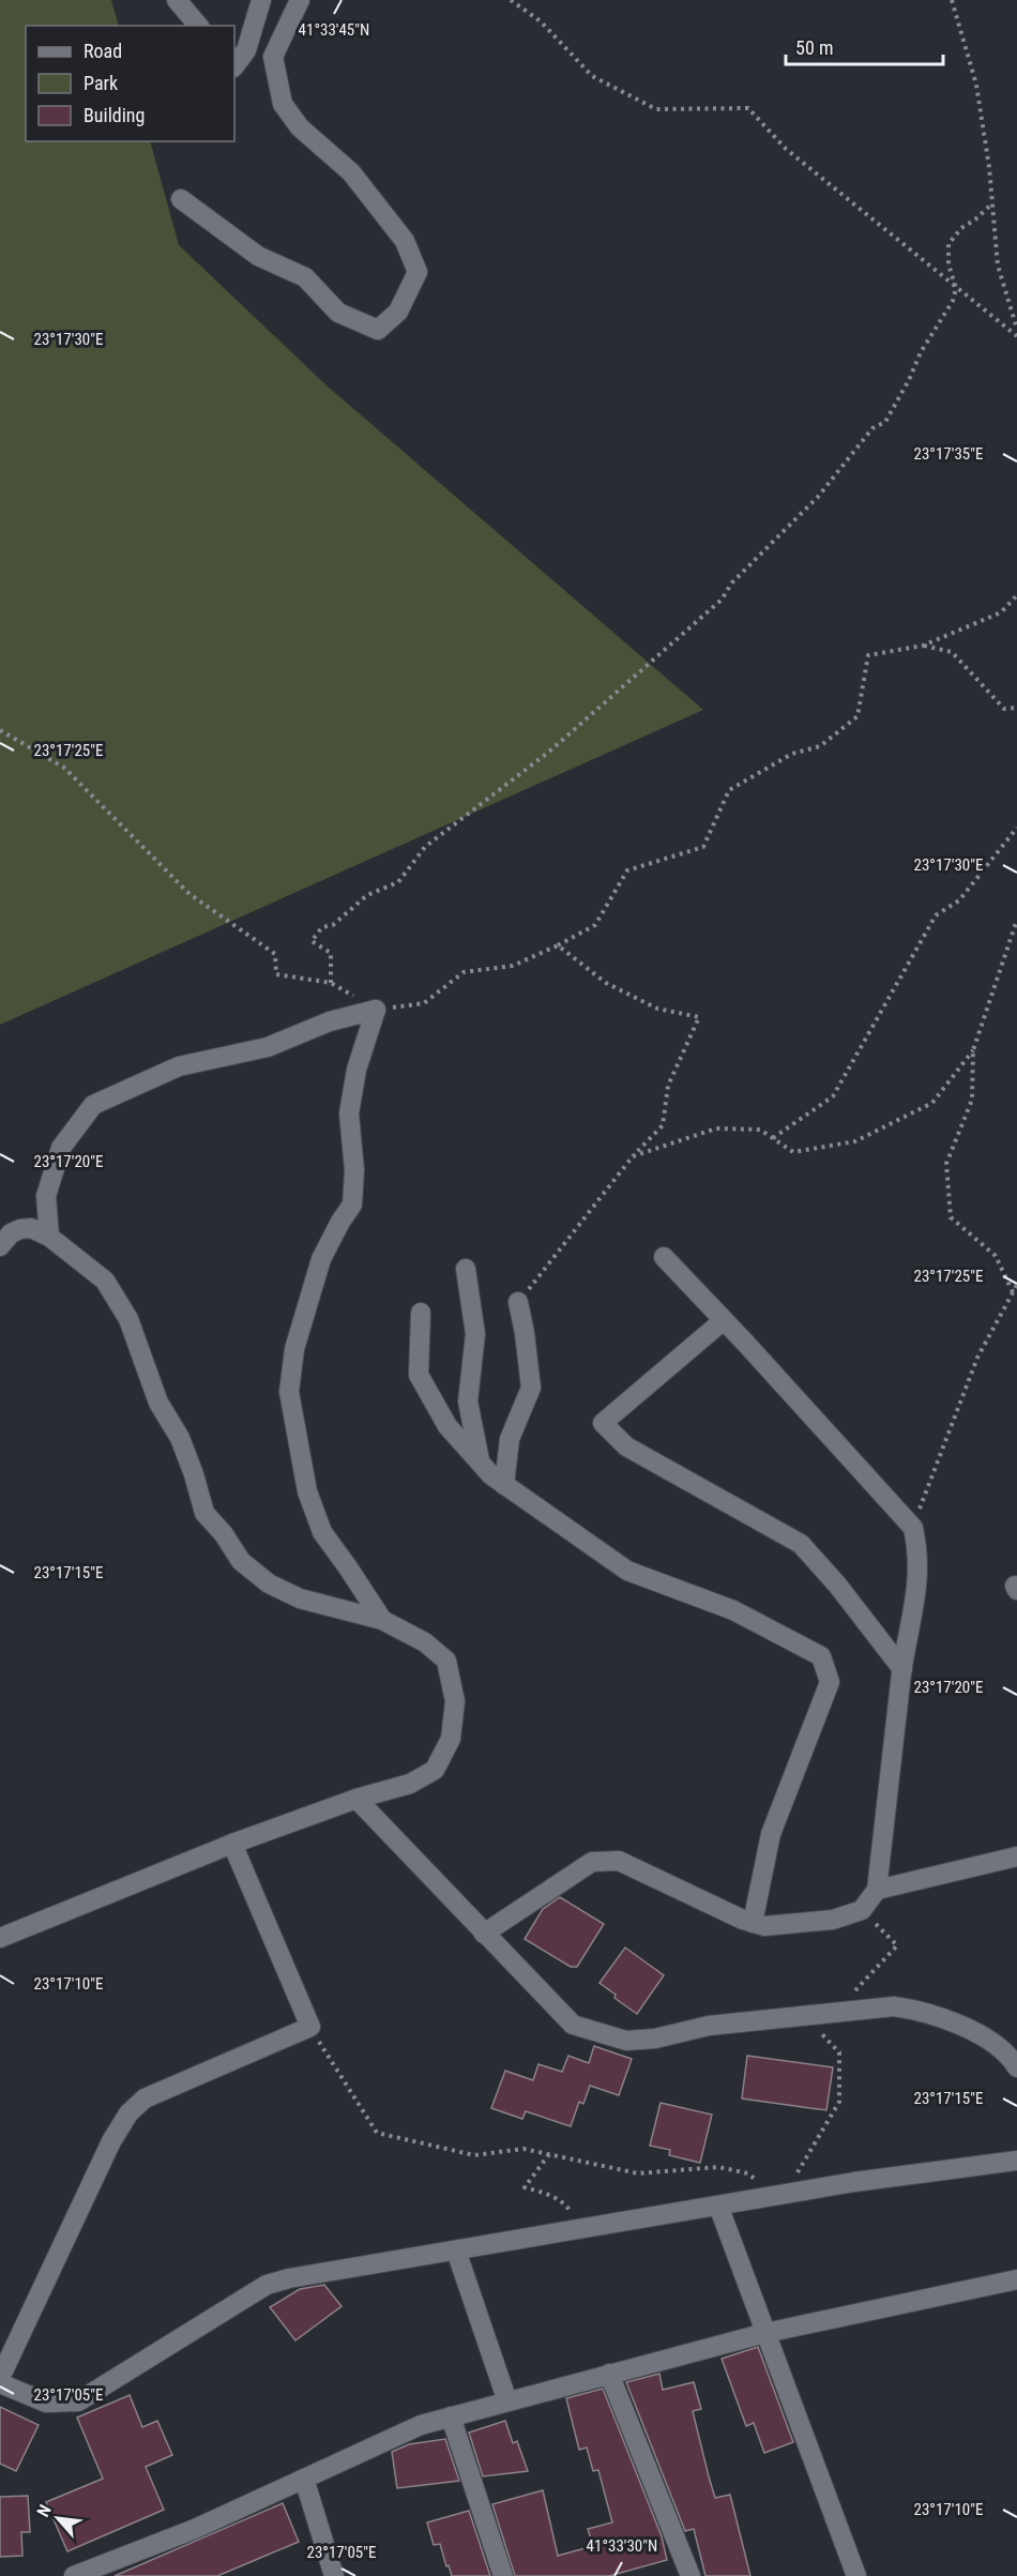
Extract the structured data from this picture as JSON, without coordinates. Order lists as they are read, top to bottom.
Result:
{
  "legend": ["Road", "Park", "Building"],
  "scale_bar": "50 m",
  "north": "top left",
  "coordinates": [
    "41°33'45\"N",
    "23°17'30\"E",
    "23°17'35\"E",
    "23°17'25\"E",
    "23°17'20\"E",
    "23°17'15\"E",
    "23°17'10\"E",
    "23°17'05\"E",
    "41°33'30\"N"
  ]
}
